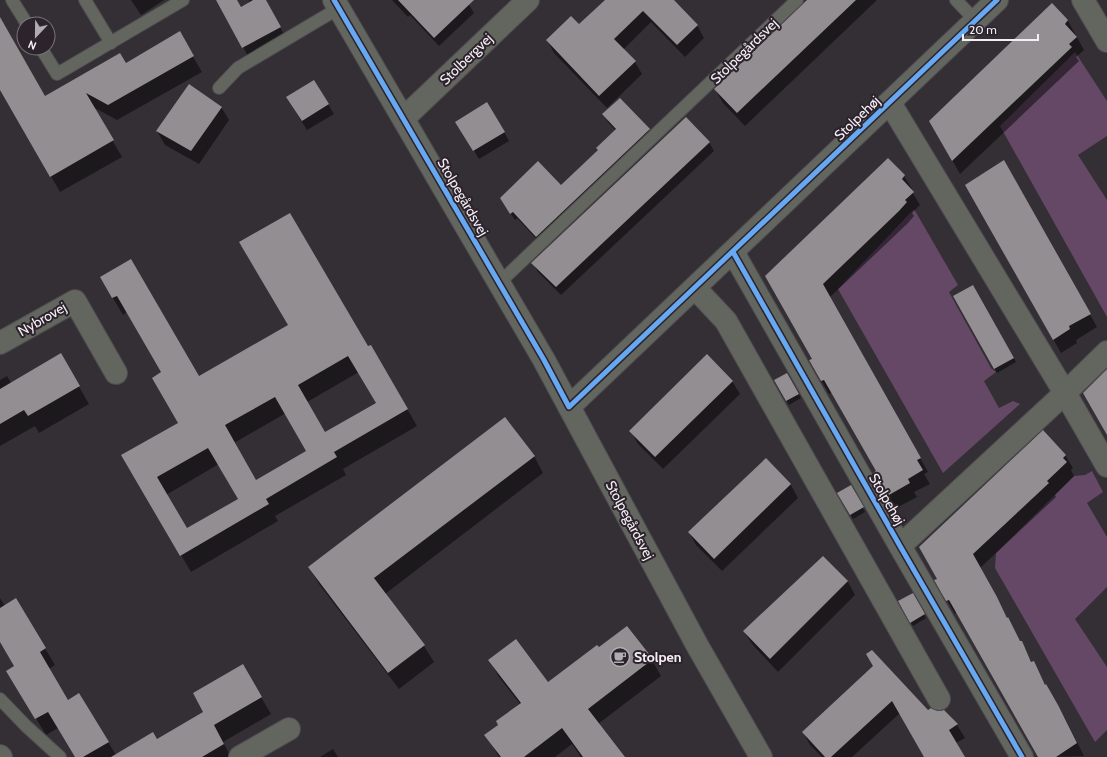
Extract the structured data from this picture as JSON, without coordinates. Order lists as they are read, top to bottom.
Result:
{
  "streets": {
    "street": [
      "Stolpegårdsvej",
      "Stolbergvej",
      "Stolpehøj",
      "Nybrovej"
    ]
  },
  "crossings": [
    ["Stolpegårdsvej", "Stolbergvej"],
    ["Stolpegårdsvej", "Stolpehøj"]
  ],
  "places": {
    "cafe": ["Stolpen"]
  },
  "scale_bar": "20 m",
  "north": "bottom"
}
